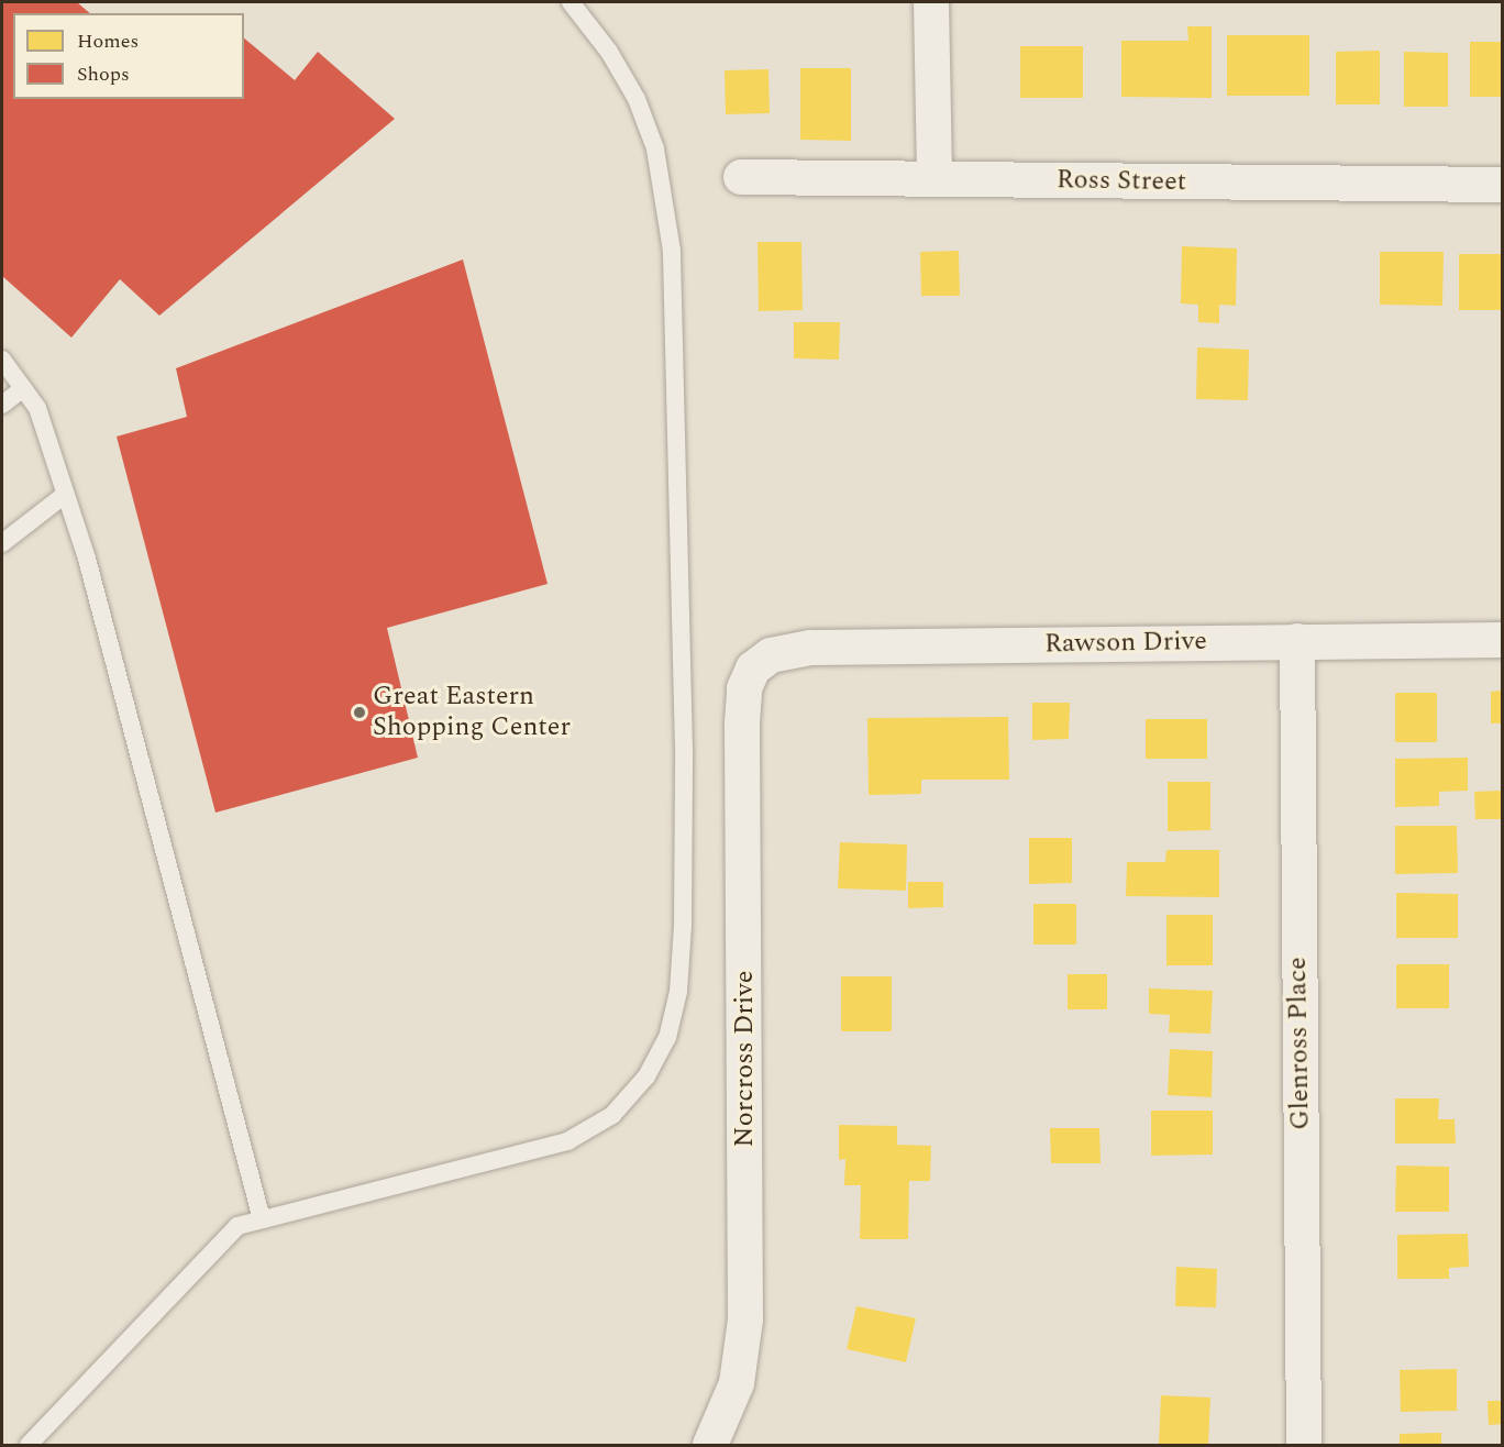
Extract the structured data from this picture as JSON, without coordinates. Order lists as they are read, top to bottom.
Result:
{
  "streets": {
    "street": [
      "Ross Street",
      "Rawson Drive",
      "Glenross Place",
      "Norcross Drive"
    ]
  },
  "crossings": [
    ["Rawson Drive", "Glenross Place"],
    ["Rawson Drive", "Norcross Drive"]
  ],
  "places": ["Great Eastern Shopping Center"],
  "legend": ["Homes", "Shops"]
}
